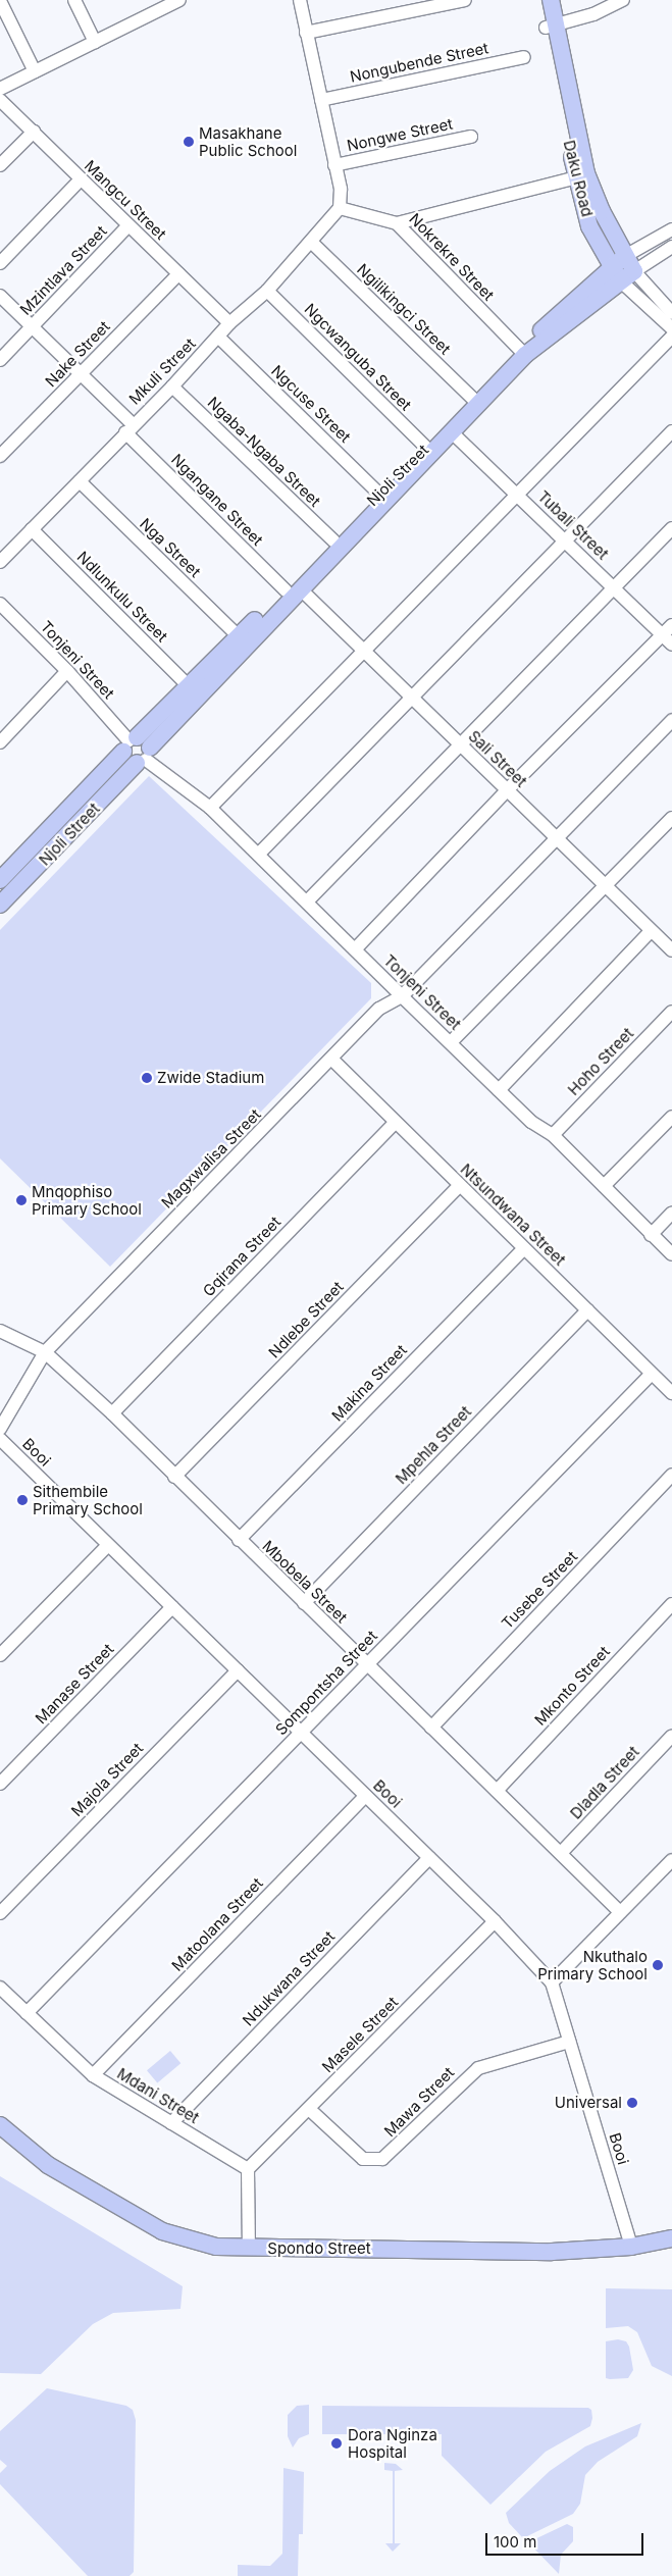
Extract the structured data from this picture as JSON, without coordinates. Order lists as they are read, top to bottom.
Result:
{
  "streets": {
    "main road": ["Daku Road", "Njoli Street", "Spondo Street"],
    "street": [
      "Nongubende Street",
      "Nongwe Street",
      "Mangcu Street",
      "Nokrekre Street",
      "Mzintlava Street",
      "Ngilikingci Street",
      "Nake Street",
      "Ngcwanguba Street",
      "Mkuli Street",
      "Ngcuse Street",
      "Ngaba-Ngaba Street",
      "Ngangane Street",
      "Tubali Street",
      "Nga Street",
      "Ndlunkulu Street",
      "Tonjeni Street",
      "Sali Street",
      "Hoho Street",
      "Magxwalisa Street",
      "Ntsundwana Street",
      "Gqirana Street",
      "Ndlebe Street",
      "Makina Street",
      "Mpehla Street",
      "Booi",
      "Mbobela Street",
      "Tusebe Street",
      "Sompontsha Street",
      "Manase Street",
      "Mkonto Street",
      "Majola Street",
      "Dladla Street",
      "Matoolana Street",
      "Ndukwana Street",
      "Masele Street",
      "Mdani Street",
      "Mawa Street"
    ]
  },
  "crossings": [
    ["Daku Road", "Njoli Street"],
    ["Mangcu Street", "Mzintlava Street"],
    ["Mangcu Street", "Nake Street"],
    ["Mangcu Street", "Mkuli Street"],
    ["Nokrekre Street", "Mkuli Street"],
    ["Nokrekre Street", "Njoli Street"],
    ["Mzintlava Street", "Ngangane Street"],
    ["Ngilikingci Street", "Mkuli Street"],
    ["Ngilikingci Street", "Njoli Street"],
    ["Nake Street", "Ngangane Street"],
    ["Ngcwanguba Street", "Mkuli Street"],
    ["Ngcwanguba Street", "Njoli Street"],
    ["Mkuli Street", "Ngcuse Street"],
    ["Mkuli Street", "Ngaba-Ngaba Street"],
    ["Mkuli Street", "Ngangane Street"],
    ["Mkuli Street", "Nga Street"],
    ["Mkuli Street", "Ndlunkulu Street"],
    ["Ngcuse Street", "Njoli Street"],
    ["Ngaba-Ngaba Street", "Njoli Street"],
    ["Njoli Street", "Ngangane Street"],
    ["Njoli Street", "Tubali Street"],
    ["Njoli Street", "Nga Street"],
    ["Njoli Street", "Ndlunkulu Street"],
    ["Njoli Street", "Tonjeni Street"],
    ["Njoli Street", "Sali Street"],
    ["Ngangane Street", "Sali Street"],
    ["Tonjeni Street", "Hoho Street"],
    ["Tonjeni Street", "Magxwalisa Street"],
    ["Sali Street", "Magxwalisa Street"],
    ["Magxwalisa Street", "Ntsundwana Street"],
    ["Magxwalisa Street", "Mbobela Street"],
    ["Ntsundwana Street", "Gqirana Street"],
    ["Ntsundwana Street", "Ndlebe Street"],
    ["Ntsundwana Street", "Makina Street"],
    ["Ntsundwana Street", "Mpehla Street"],
    ["Ntsundwana Street", "Sompontsha Street"],
    ["Gqirana Street", "Mbobela Street"],
    ["Ndlebe Street", "Mbobela Street"],
    ["Makina Street", "Mbobela Street"],
    ["Mpehla Street", "Mbobela Street"],
    ["Booi", "Sompontsha Street"],
    ["Booi", "Manase Street"],
    ["Booi", "Majola Street"],
    ["Booi", "Matoolana Street"],
    ["Booi", "Ndukwana Street"],
    ["Booi", "Masele Street"],
    ["Booi", "Mawa Street"],
    ["Booi", "Spondo Street"],
    ["Mbobela Street", "Tusebe Street"],
    ["Mbobela Street", "Sompontsha Street"],
    ["Mbobela Street", "Mkonto Street"],
    ["Mbobela Street", "Dladla Street"],
    ["Sompontsha Street", "Mdani Street"],
    ["Matoolana Street", "Mdani Street"],
    ["Ndukwana Street", "Mdani Street"],
    ["Masele Street", "Mdani Street"],
    ["Masele Street", "Mawa Street"]
  ],
  "places": [
    "Masakhane Public School",
    "Zwide Stadium",
    "Mnqophiso Primary School",
    "Sithembile Primary School",
    "Nkuthalo Primary School",
    "Universal",
    "Dora Nginza Hospital"
  ],
  "scale_bar": "100 m"
}
